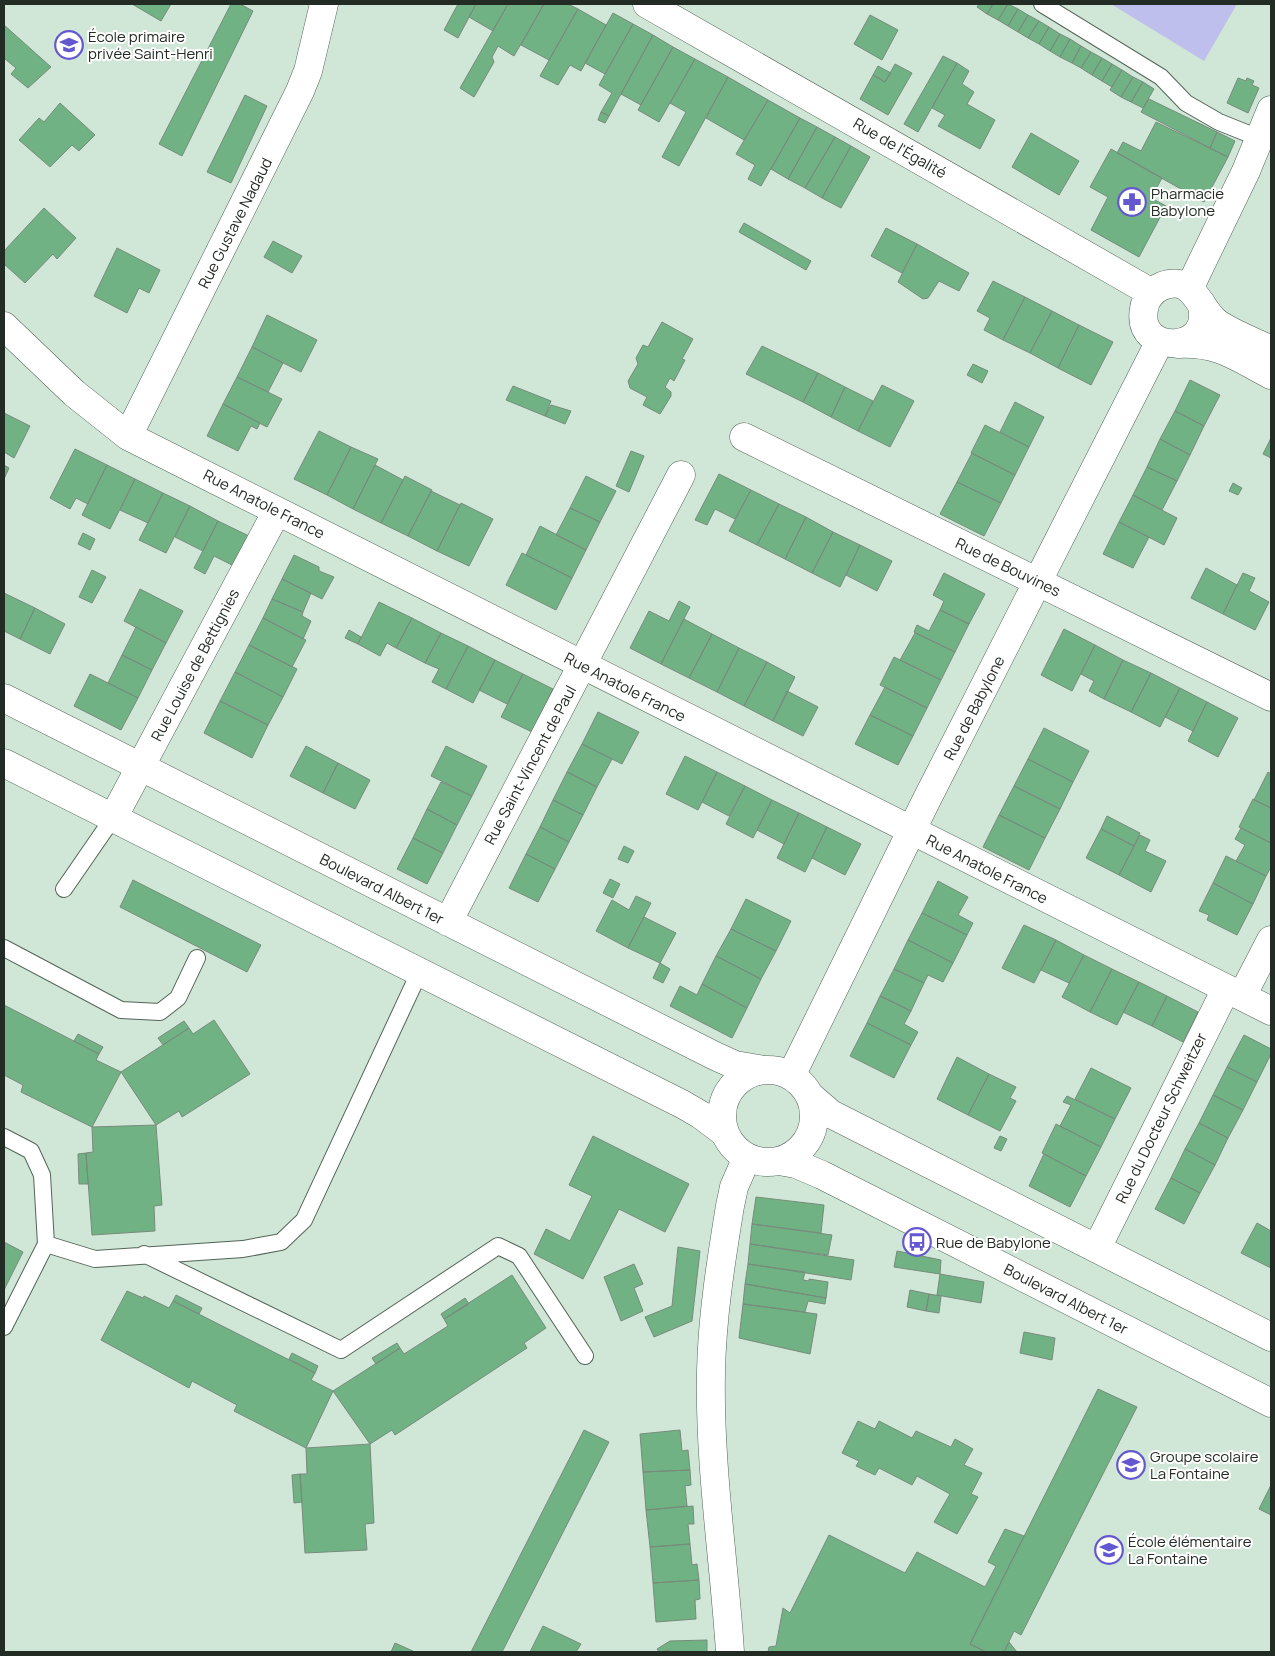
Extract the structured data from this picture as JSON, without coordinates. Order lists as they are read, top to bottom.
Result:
{
  "streets": {
    "street": [
      "Rue de l'Égalité",
      "Rue Gustave Nadaud",
      "Rue Anatole France",
      "Rue de Bouvines",
      "Rue Louise de Bettignies",
      "Rue de Babylone",
      "Rue Saint-Vincent de Paul",
      "Boulevard Albert 1er",
      "Rue du Docteur Schweitzer"
    ]
  },
  "crossings": [
    ["Rue de l'Égalité", "Rue de Babylone"],
    ["Rue Gustave Nadaud", "Rue Anatole France"],
    ["Rue Anatole France", "Rue Louise de Bettignies"],
    ["Rue Anatole France", "Rue de Babylone"],
    ["Rue Anatole France", "Rue Saint-Vincent de Paul"],
    ["Rue Anatole France", "Rue du Docteur Schweitzer"],
    ["Rue de Bouvines", "Rue de Babylone"],
    ["Rue Louise de Bettignies", "Boulevard Albert 1er"],
    ["Rue de Babylone", "Boulevard Albert 1er"],
    ["Rue Saint-Vincent de Paul", "Boulevard Albert 1er"]
  ],
  "places": {
    "school or university": ["École primaire privée Saint-Henri", "Groupe scolaire La Fontaine", "École élémentaire La Fontaine"],
    "pharmacy": ["Pharmacie Babylone"],
    "bus stop": ["Rue de Babylone"]
  }
}
